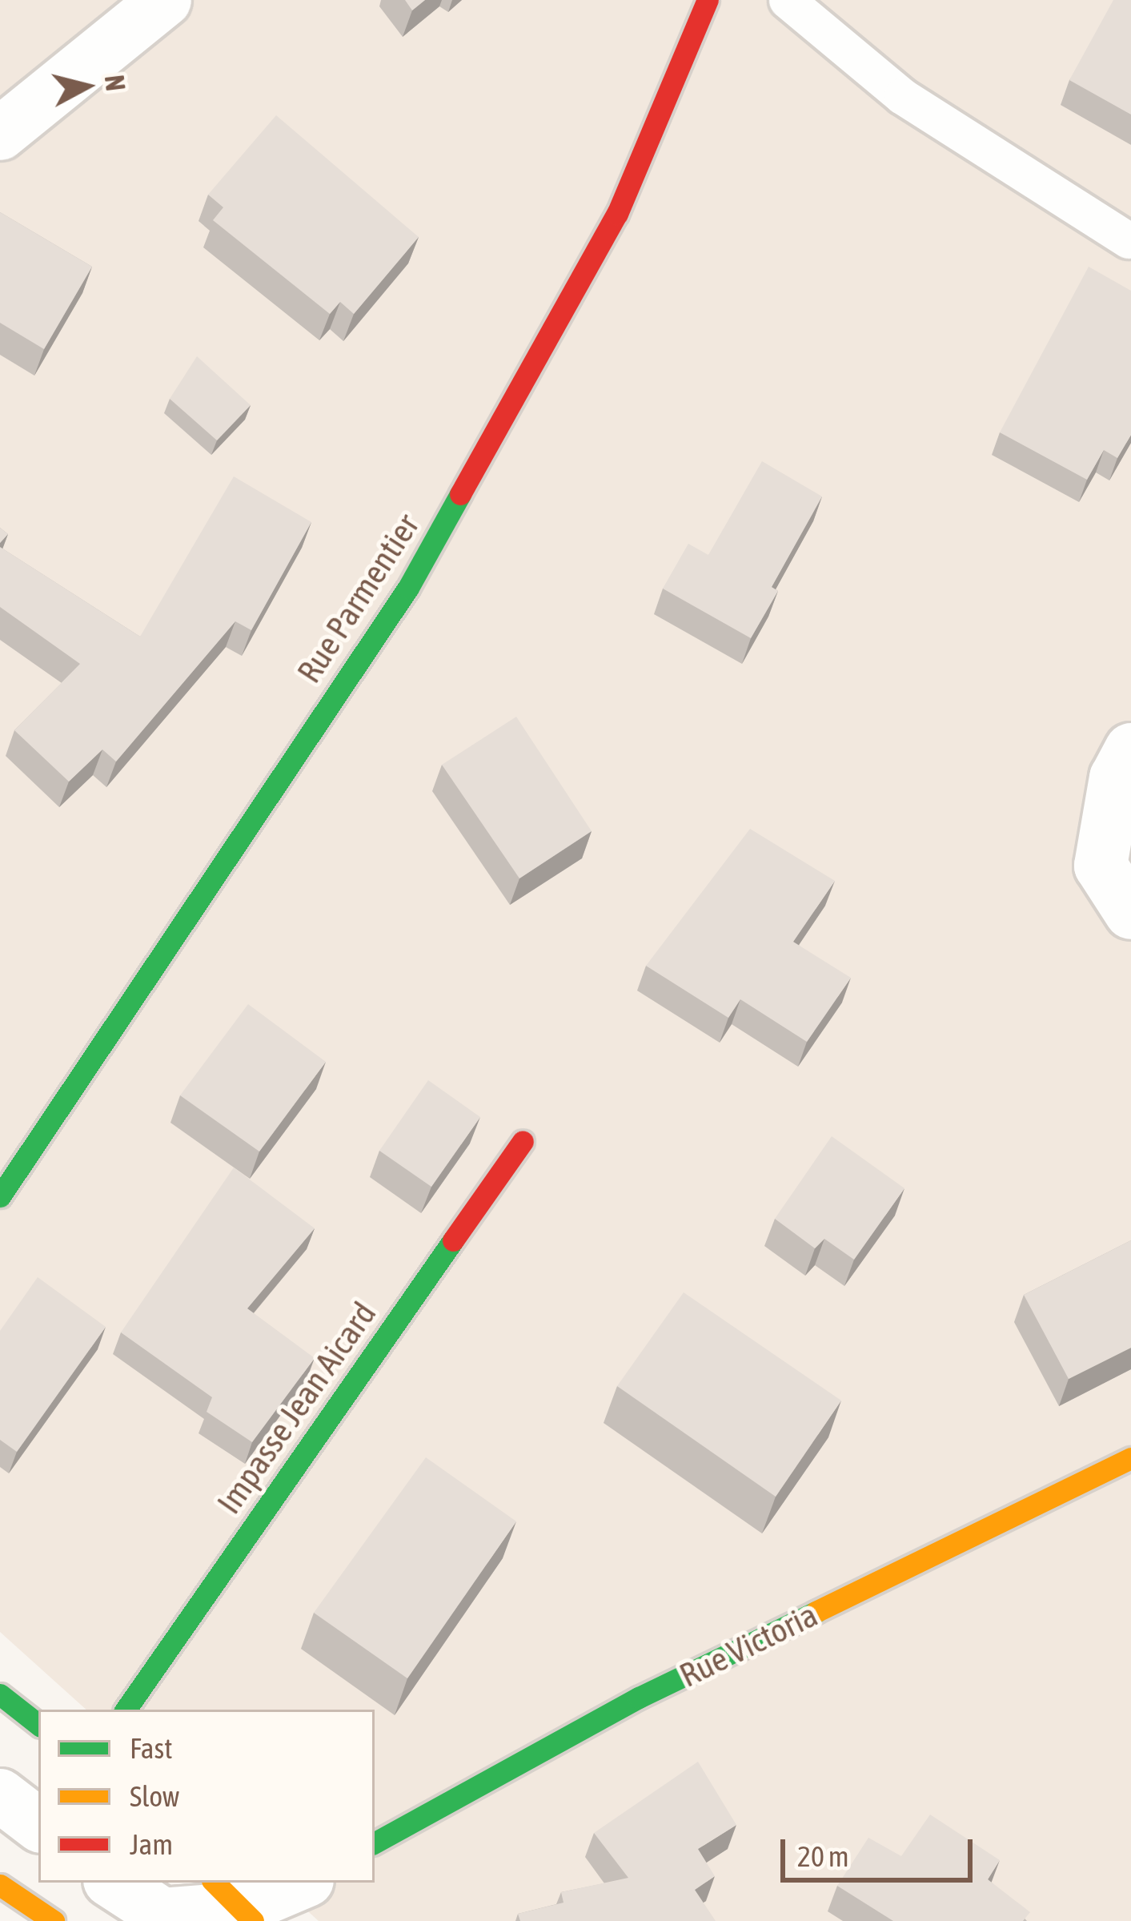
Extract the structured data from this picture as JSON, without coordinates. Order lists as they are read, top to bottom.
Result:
{
  "streets": {
    "street": ["Rue Parmentier", "Impasse Jean Aicard", "Rue Victoria"]
  },
  "legend": ["Fast", "Slow", "Jam"],
  "scale_bar": "20 m",
  "north": "right"
}
